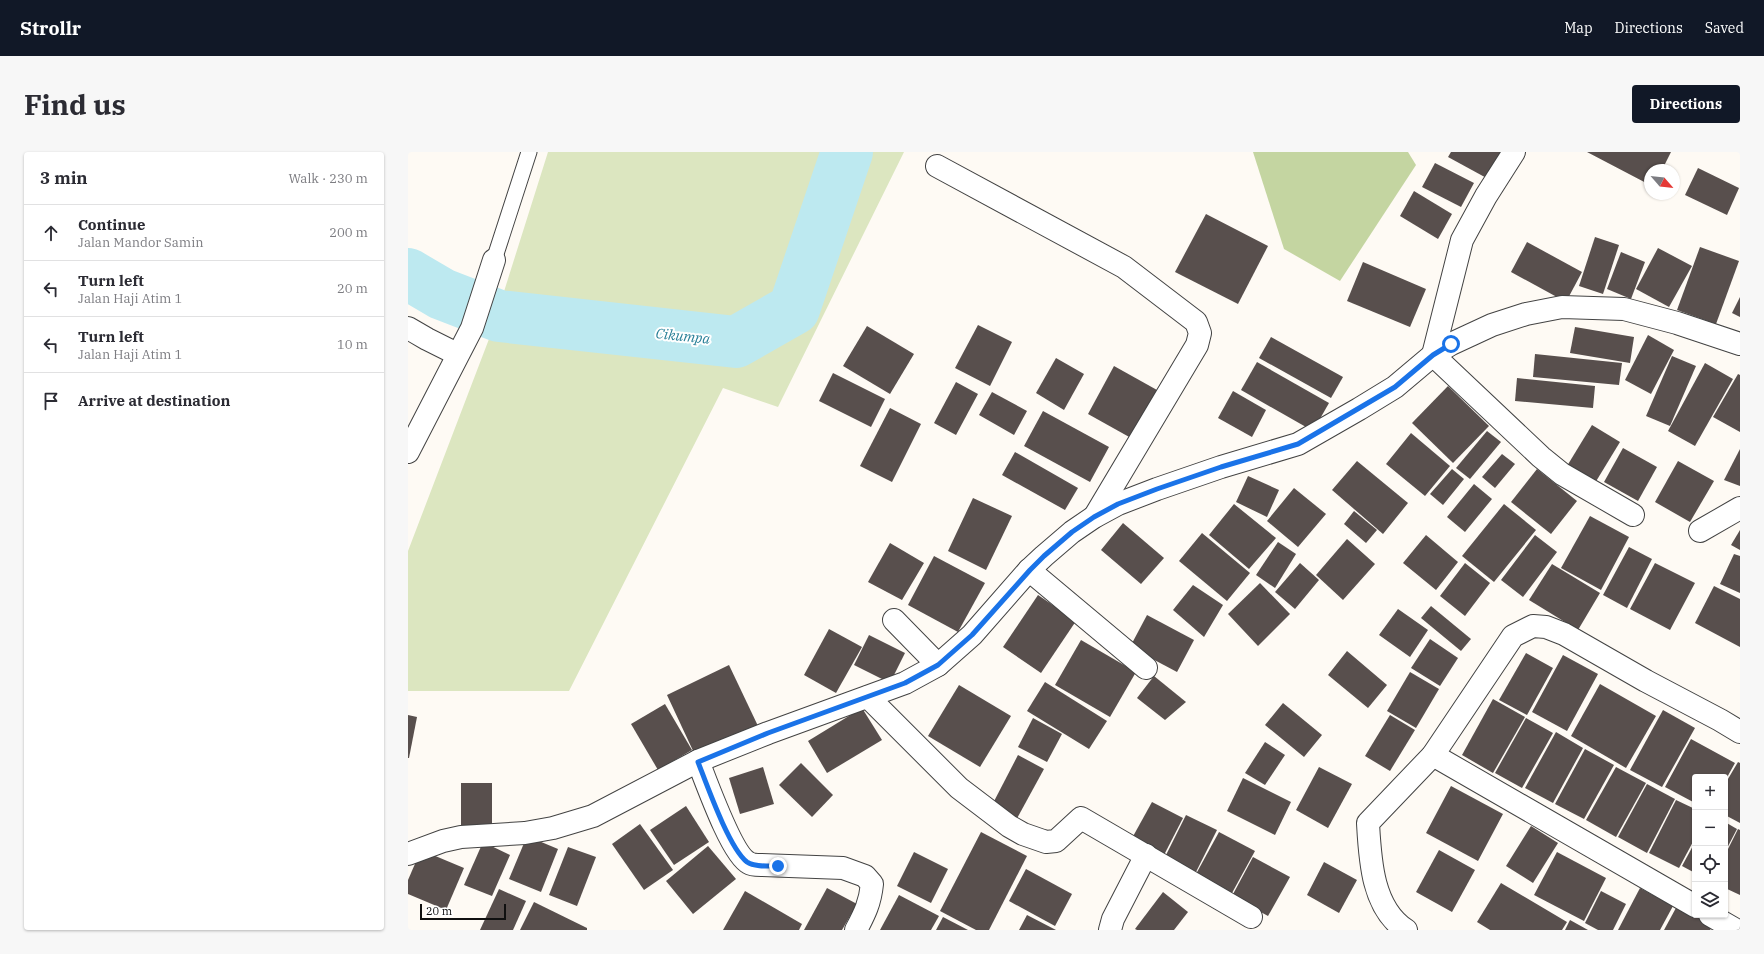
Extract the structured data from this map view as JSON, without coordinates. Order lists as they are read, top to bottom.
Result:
{
  "water": ["Cikumpa"],
  "scale_bar": "20 m",
  "north": "bottom right",
  "page": {
    "header": "Strollr",
    "nav": ["Map", "Directions", "Saved"],
    "buttons": "Directions",
    "title": "Find us",
    "heading": ["3 min", "Walk · 230 m"],
    "list": [
      ["Continue", "Jalan Mandor Samin", "200 m"],
      ["Turn left", "Jalan Haji Atim 1", "20 m"],
      ["Turn left", "Jalan Haji Atim 1", "10 m"],
      "Arrive at destination"
    ],
    "map_buttons": ["+", "−"],
    "scale": "20 m"
  }
}
